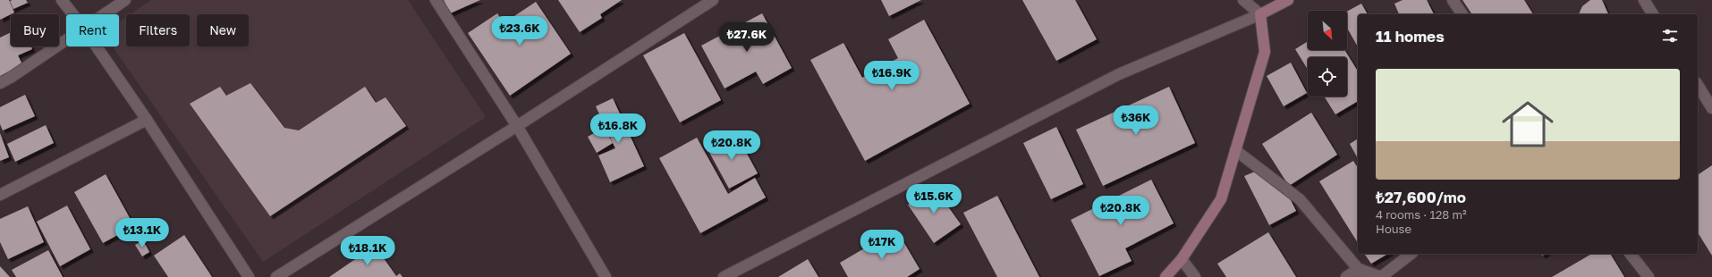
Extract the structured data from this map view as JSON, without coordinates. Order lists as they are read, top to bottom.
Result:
{
  "north": "bottom right",
  "page": {
    "chip": [
      "Buy",
      "Rent",
      "Filters",
      "New"
    ],
    "heading": "11 homes",
    "price": [
      "₺23.6K",
      "₺27.6K",
      "₺16.9K",
      "₺36K",
      "₺16.8K",
      "₺20.8K",
      "₺15.6K",
      "₺20.8K",
      "₺13.1K",
      "₺17K",
      "₺18.1K"
    ],
    "list": [
      {
        "name": "₺27,600/mo",
        "note": "4 rooms · 128 m² · House"
      }
    ]
  }
}
